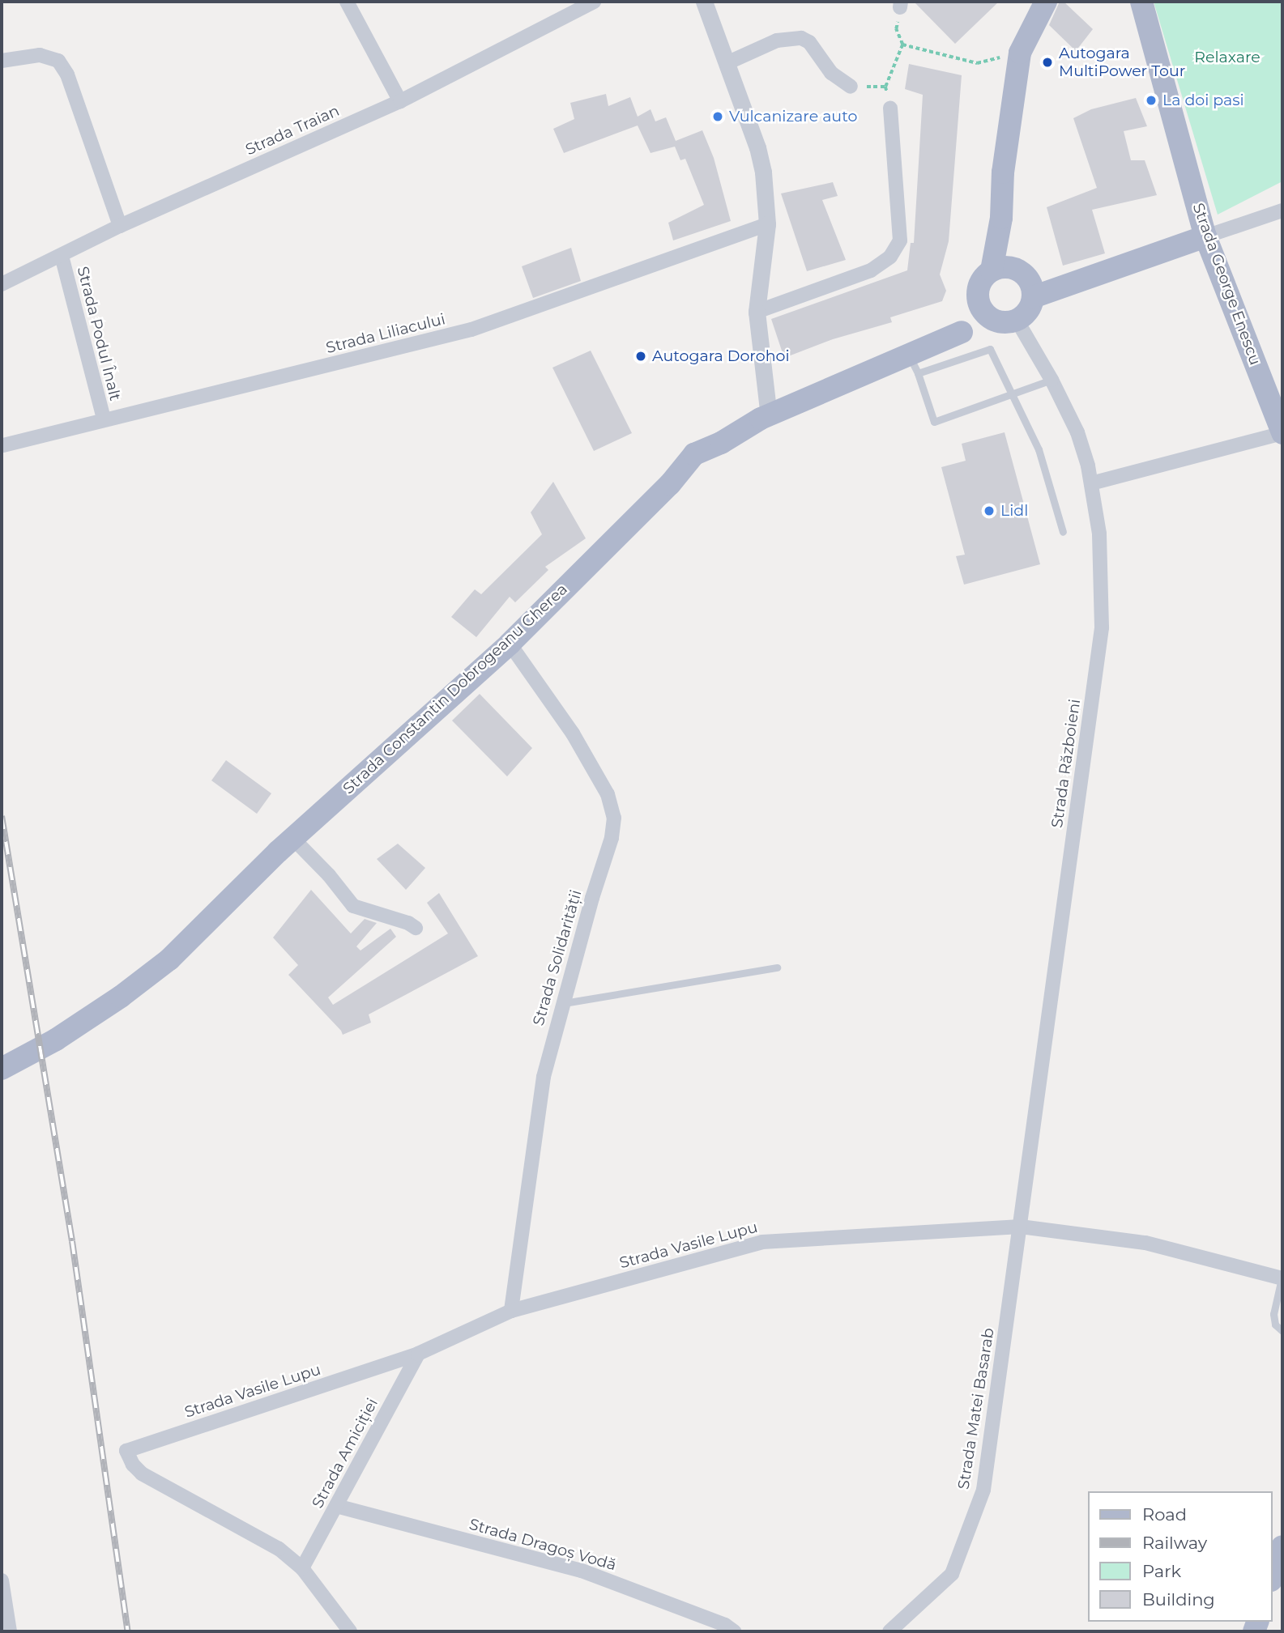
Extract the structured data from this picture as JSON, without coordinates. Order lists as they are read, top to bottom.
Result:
{
  "streets": {
    "main road": ["Strada George Enescu", "Strada Constantin Dobrogeanu Gherea"],
    "street": [
      "Strada Traian",
      "Strada Podul Înalt",
      "Strada Liliacului",
      "Strada Războieni",
      "Strada Solidarității",
      "Strada Vasile Lupu",
      "Strada Matei Basarab",
      "Strada Amiciției",
      "Strada Dragoș Vodă"
    ]
  },
  "crossings": [
    ["Strada Traian", "Strada Podul Înalt"],
    ["Strada Podul Înalt", "Strada Liliacului"],
    ["Strada Constantin Dobrogeanu Gherea", "Strada Războieni"],
    ["Strada Constantin Dobrogeanu Gherea", "Strada Solidarității"],
    ["Strada Războieni", "Strada Vasile Lupu"],
    ["Strada Războieni", "Strada Matei Basarab"],
    ["Strada Solidarității", "Strada Vasile Lupu"],
    ["Strada Vasile Lupu", "Strada Matei Basarab"],
    ["Strada Vasile Lupu", "Strada Amiciției"],
    ["Strada Amiciției", "Strada Dragoș Vodă"]
  ],
  "parks": ["Relaxare"],
  "places": [
    "Autogara MultiPower Tour",
    "La doi pasi",
    "Vulcanizare auto",
    "Autogara Dorohoi",
    "Lidl"
  ],
  "legend": [
    "Road",
    "Railway",
    "Park",
    "Building"
  ]
}
